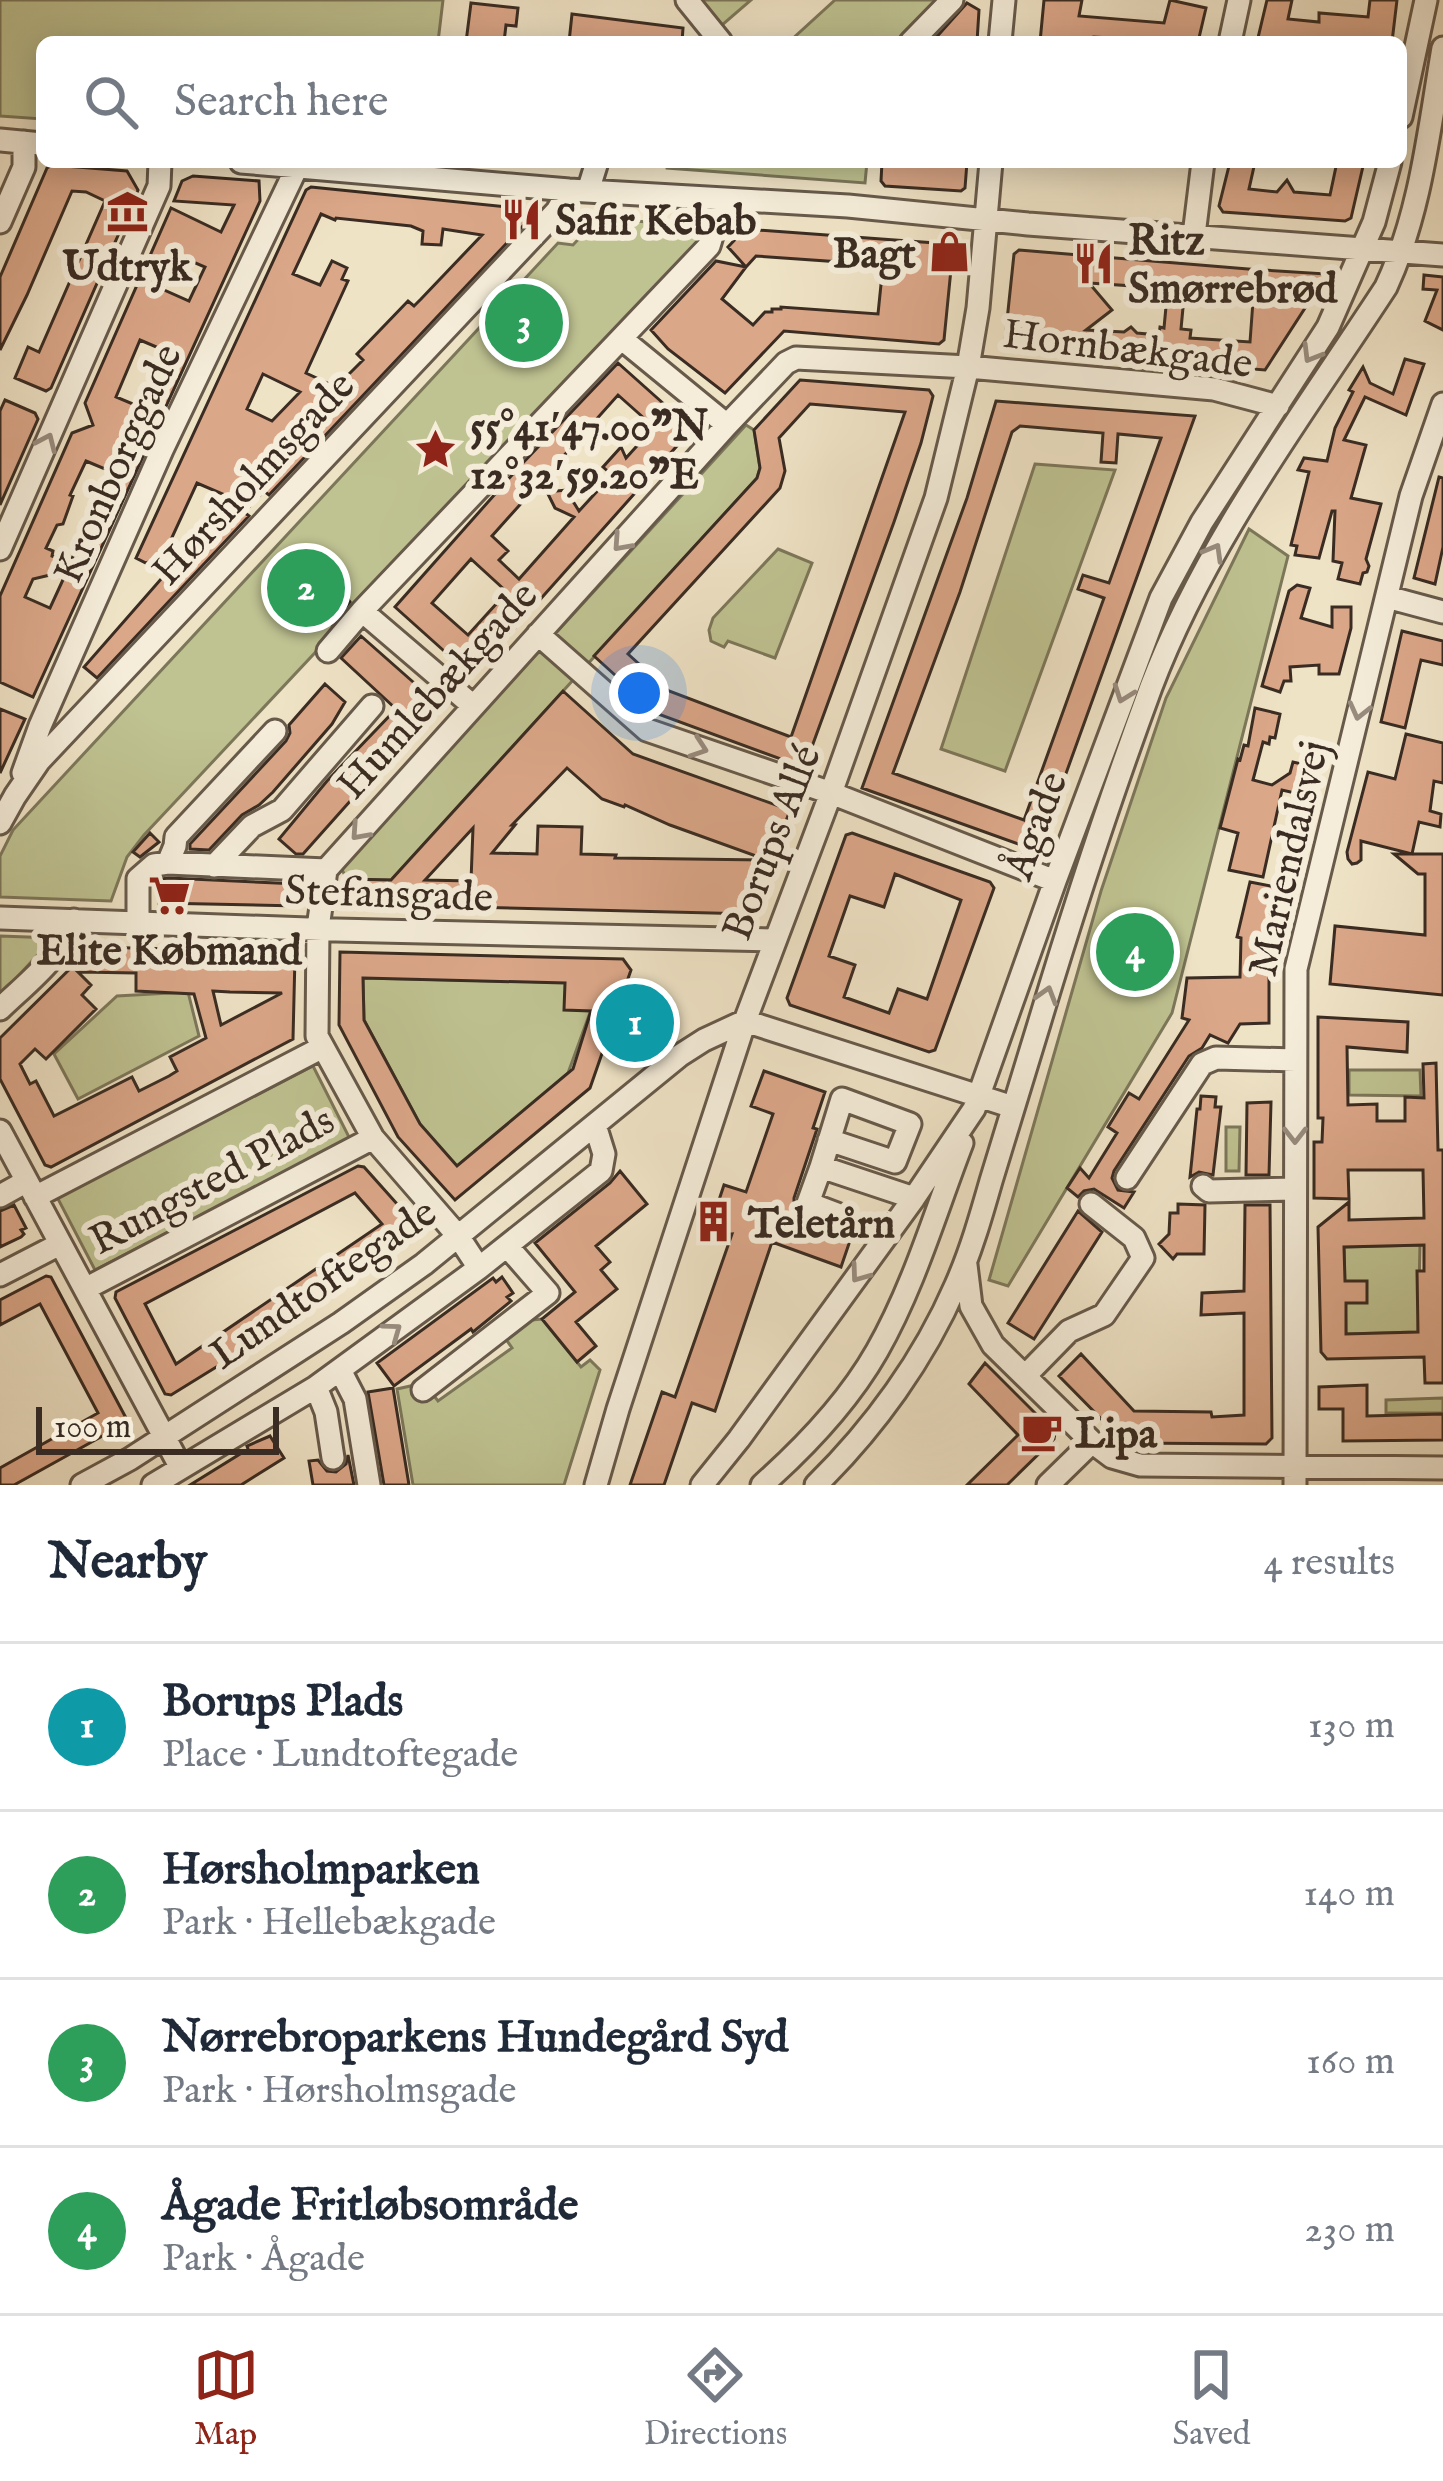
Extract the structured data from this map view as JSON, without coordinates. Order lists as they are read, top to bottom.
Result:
{
  "streets": {
    "street": [
      "Hornbækgade",
      "Kronborggade",
      "Hørsholmsgade",
      "Humlebækgade",
      "Ågade",
      "Borups Allé",
      "Mariendalsvej",
      "Stefansgade",
      "Rungsted Plads",
      "Lundtoftegade"
    ]
  },
  "crossings": [
    ["Hornbækgade", "Humlebækgade"],
    ["Hornbækgade", "Ågade"],
    ["Hornbækgade", "Borups Allé"],
    ["Kronborggade", "Hørsholmsgade"],
    ["Humlebækgade", "Borups Allé"],
    ["Borups Allé", "Stefansgade"],
    ["Borups Allé", "Lundtoftegade"]
  ],
  "one_way": ["Mariendalsvej"],
  "places": {
    "museum": ["Udtryk"],
    "restaurant": ["Safir Kebab", "Ritz Smørrebrød"],
    "shop": ["Bagt"],
    "place": ["55°41′47.00\"N 12°32′59.20\"E"],
    "supermarket": ["Elite Købmand"],
    "building": ["Teletårn"],
    "cafe": ["Lipa"]
  },
  "scale_bar": "100 m",
  "page": {
    "search": "Search here",
    "pins": [
      "3",
      "2",
      "4",
      "1"
    ],
    "scale": "100 m",
    "heading": ["Nearby", "4 results"],
    "list": [
      {
        "mark": "1",
        "name": "Borups Plads",
        "note": "Place · Lundtoftegade",
        "value": "130 m"
      },
      {
        "mark": "2",
        "name": "Hørsholmparken",
        "note": "Park · Hellebækgade",
        "value": "140 m"
      },
      {
        "mark": "3",
        "name": "Nørrebroparkens Hundegård Syd",
        "note": "Park · Hørsholmsgade",
        "value": "160 m"
      },
      {
        "mark": "4",
        "name": "Ågade Fritløbsområde",
        "note": "Park · Ågade",
        "value": "230 m"
      }
    ],
    "nav": ["Map", "Directions", "Saved"]
  }
}
